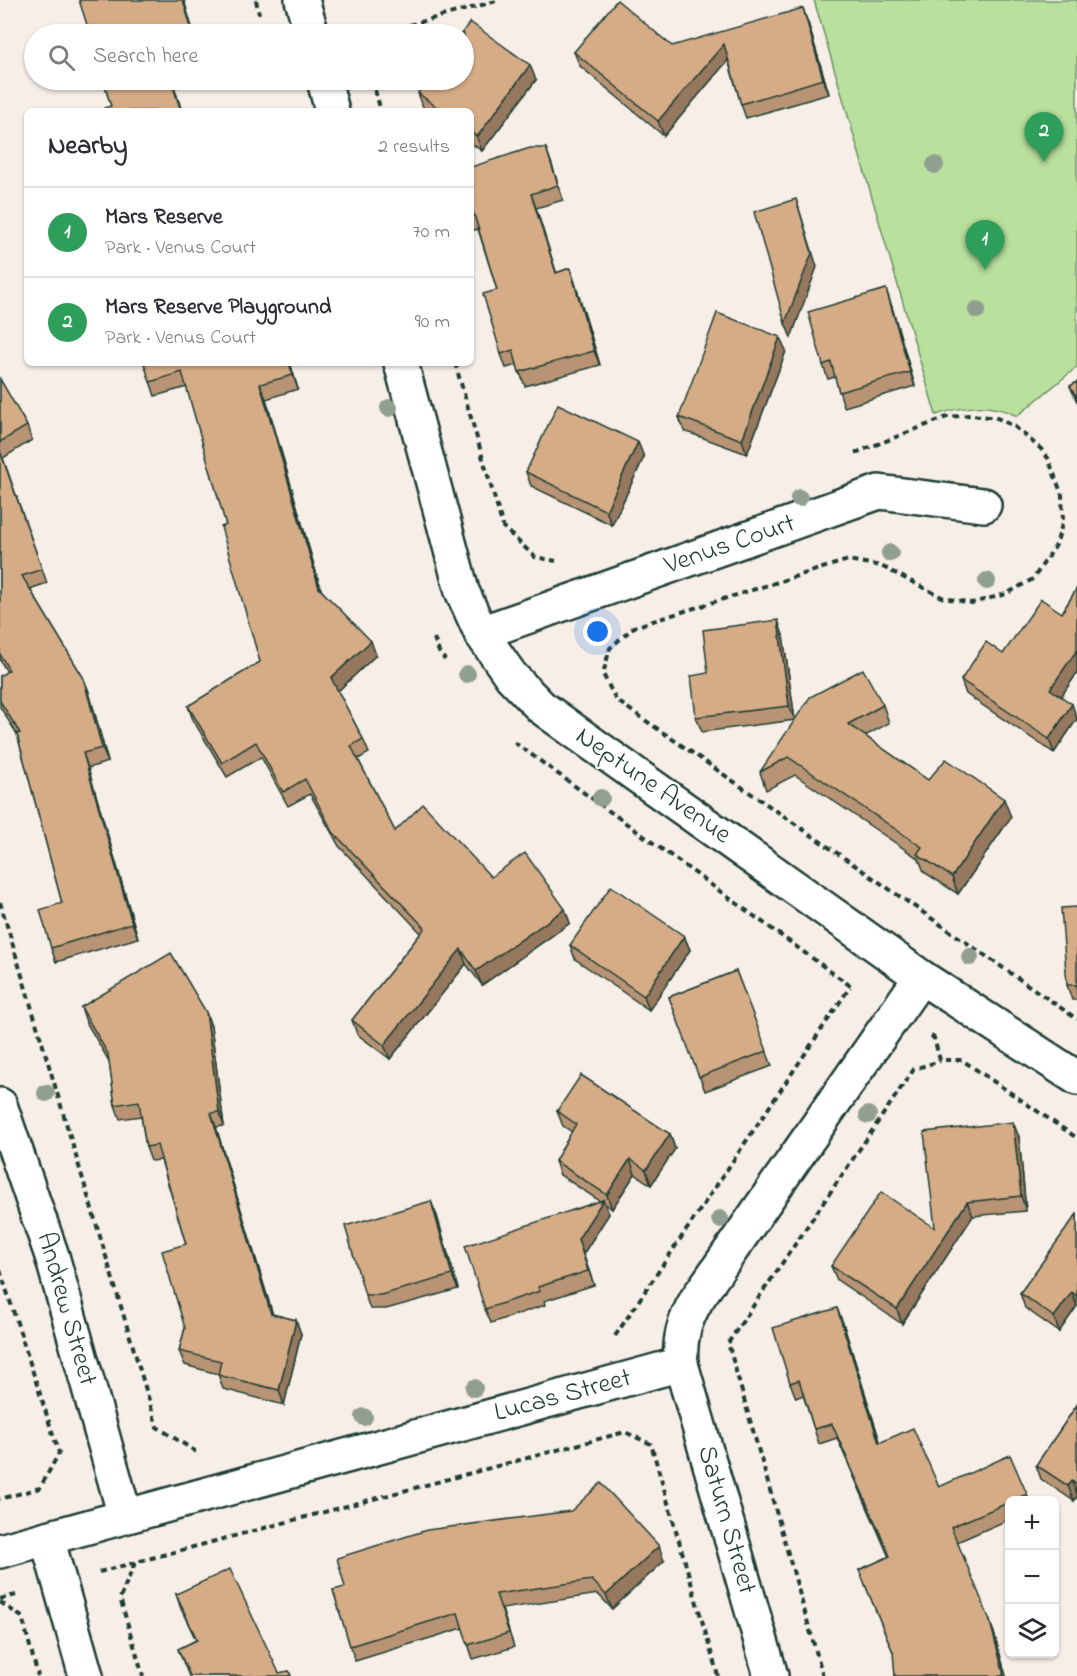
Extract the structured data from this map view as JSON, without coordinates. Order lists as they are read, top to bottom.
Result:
{
  "streets": {
    "street": [
      "Venus Court",
      "Neptune Avenue",
      "Andrew Street",
      "Lucas Street",
      "Saturn Street"
    ]
  },
  "crossings": [
    ["Venus Court", "Neptune Avenue"],
    ["Andrew Street", "Lucas Street"],
    ["Lucas Street", "Saturn Street"]
  ],
  "page": {
    "search": "Search here",
    "heading": ["Nearby", "2 results"],
    "pins": ["2", "1"],
    "list": [
      {
        "mark": "1",
        "name": "Mars Reserve",
        "note": "Park · Venus Court",
        "value": "70 m"
      },
      {
        "mark": "2",
        "name": "Mars Reserve Playground",
        "note": "Park · Venus Court",
        "value": "90 m"
      }
    ],
    "map_buttons": ["+", "−"]
  }
}
